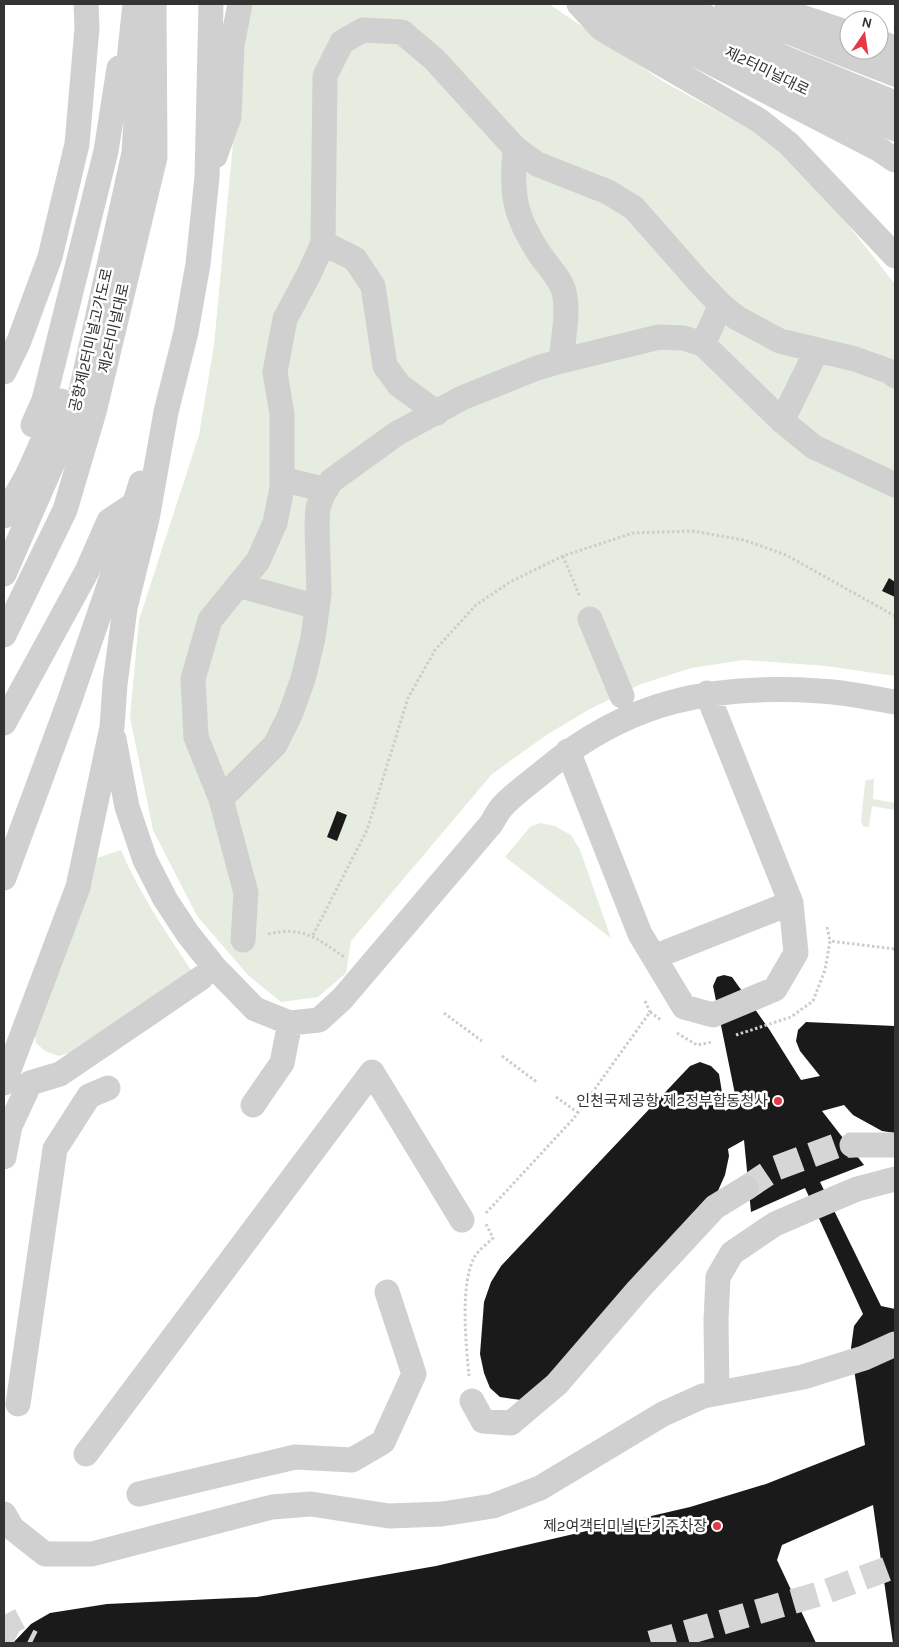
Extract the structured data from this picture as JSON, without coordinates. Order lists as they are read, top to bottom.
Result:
{
  "streets": {
    "street": ["제2터미널대로", "공항제2터미널고가도로"]
  },
  "places": ["인천국제공항 제2정부합동청사", "제2여객터미널 단기주차장"],
  "north": "top"
}
